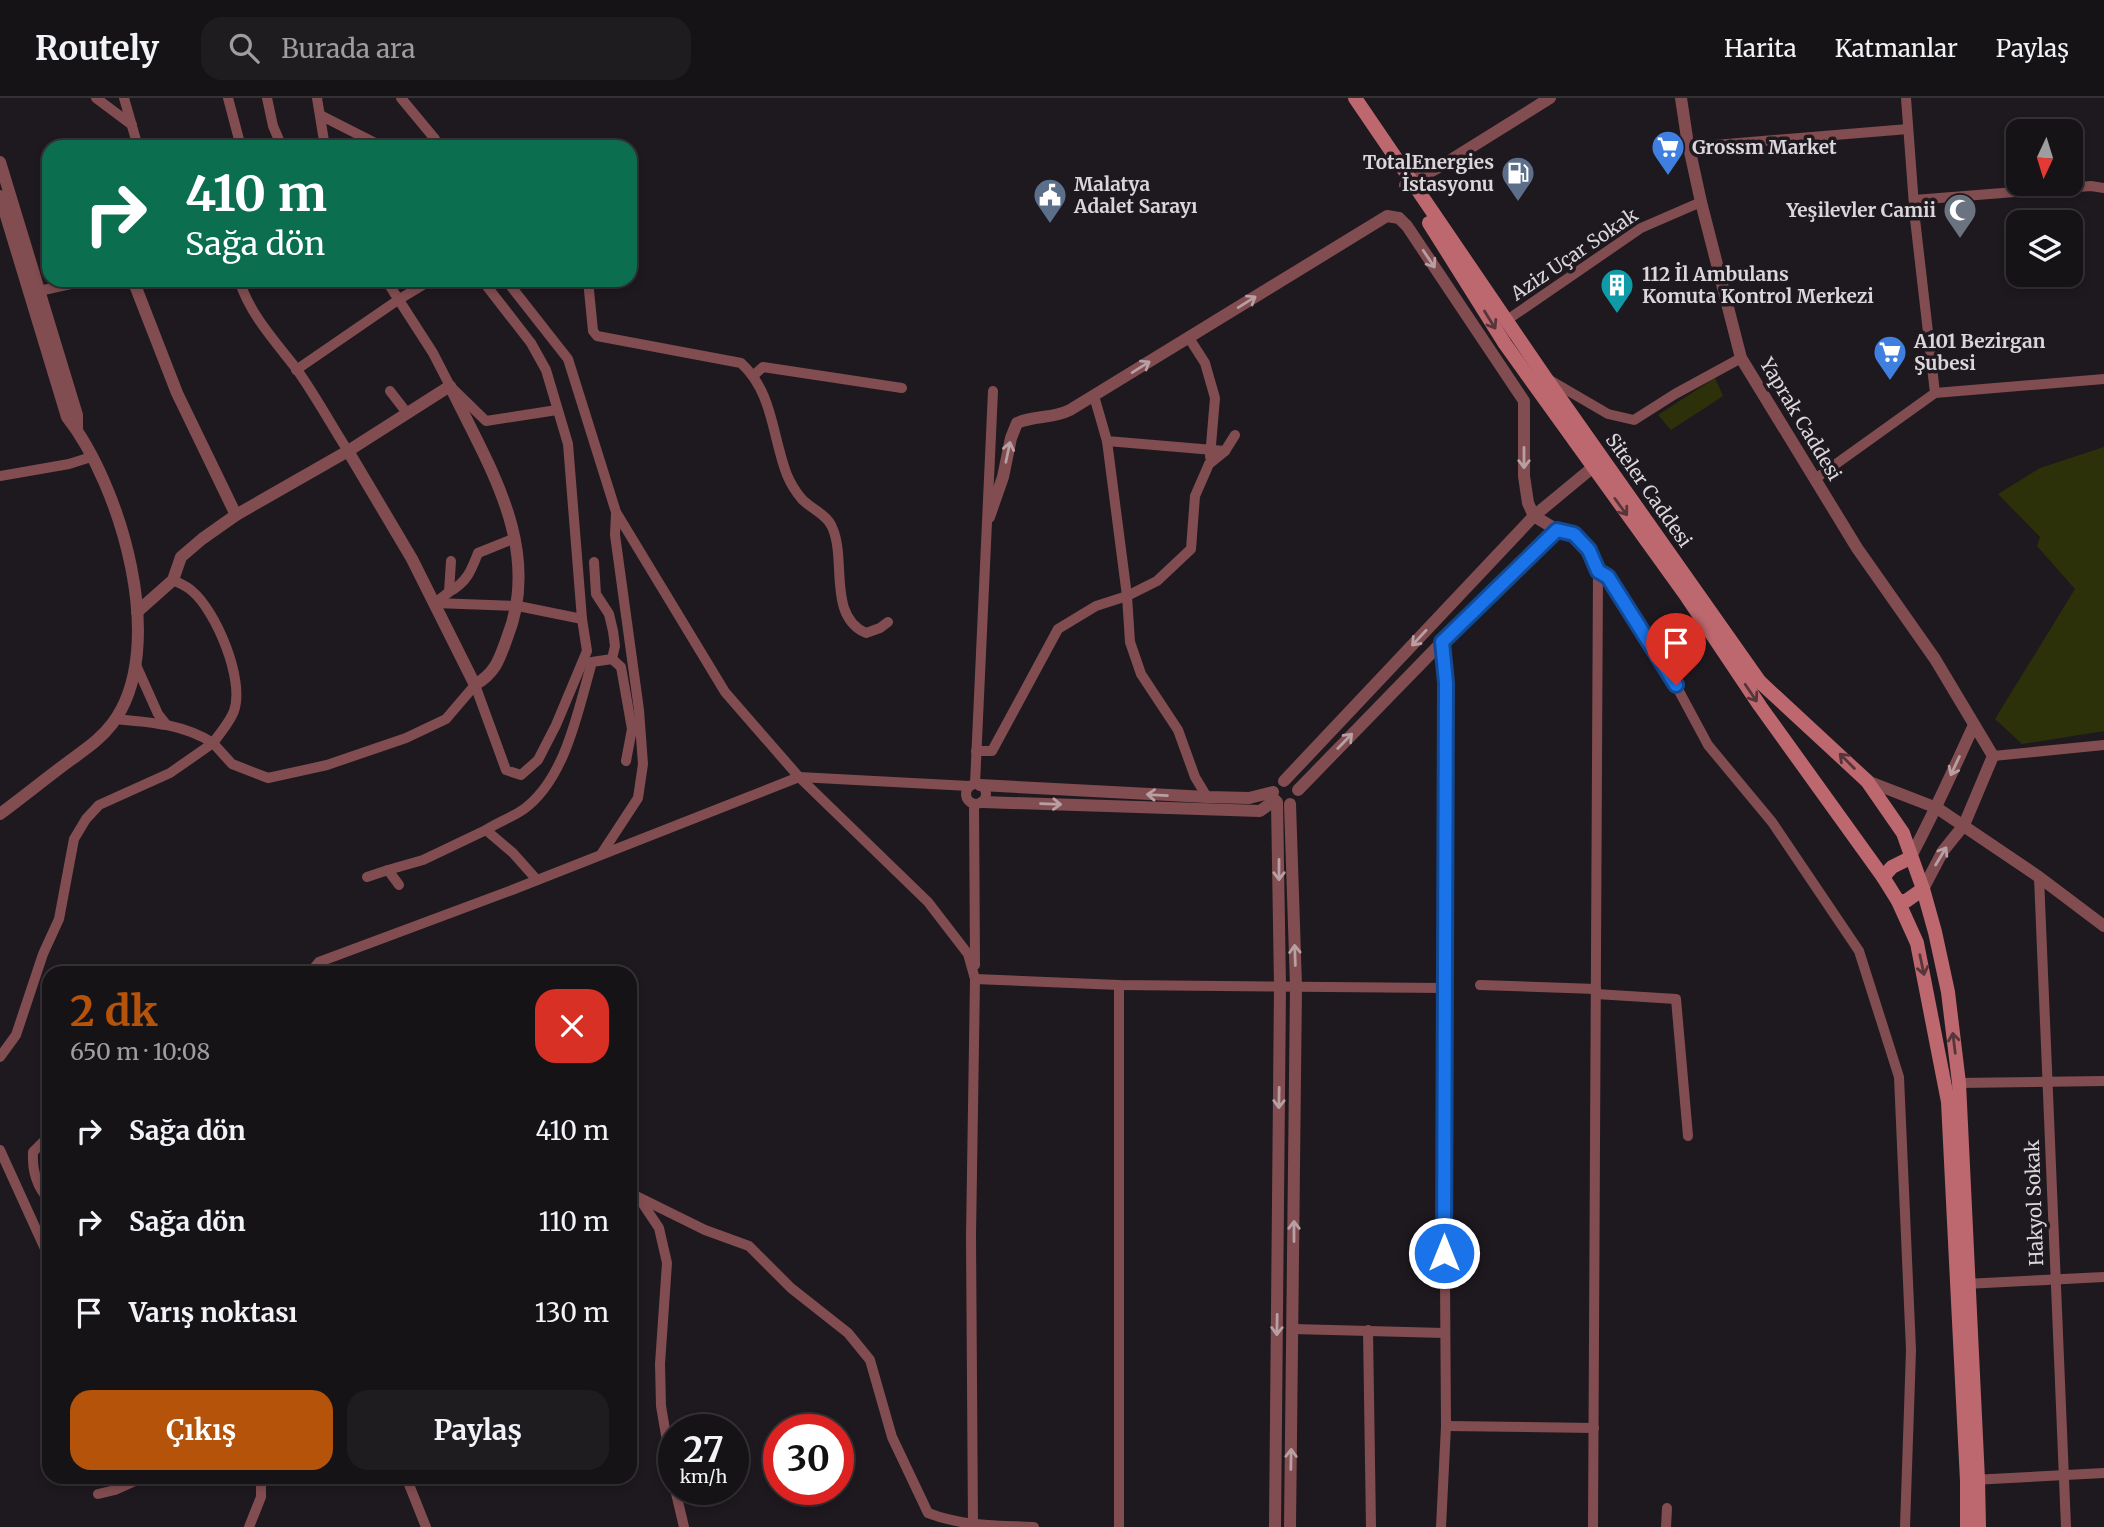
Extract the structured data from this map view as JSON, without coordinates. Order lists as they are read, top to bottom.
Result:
{
  "streets": {
    "main road": ["Siteler Caddesi"],
    "street": ["Aziz Uçar Sokak", "Yaprak Caddesi", "Hakyol Sokak"]
  },
  "crossings": [
    ["Aziz Uçar Sokak", "Yaprak Caddesi"],
    ["Aziz Uçar Sokak", "Siteler Caddesi"]
  ],
  "places": {
    "supermarket": ["Grossm Market", "A101 Bezirgan Şubesi"],
    "fuel station": ["TotalEnergies İstasyonu"],
    "public building": ["Malatya Adalet Sarayı"],
    "mosque": ["Yeşilevler Camii"],
    "building": ["112 İl Ambulans Komuta Kontrol Merkezi"]
  },
  "north": "bottom",
  "page": {
    "header": "Routely",
    "search": "Burada ara",
    "nav": ["Harita", "Katmanlar", "Paylaş"],
    "turn": ["410 m", "Sağa dön"],
    "heading": ["2 dk", "650 m · 10:08"],
    "list": [
      {
        "name": "Sağa dön",
        "value": "410 m"
      },
      {
        "name": "Sağa dön",
        "value": "110 m"
      },
      {
        "name": "Varış noktası",
        "value": "130 m"
      }
    ],
    "buttons": ["Çıkış", "Paylaş"],
    "speed": "27 km/h",
    "limit": "30"
  }
}
